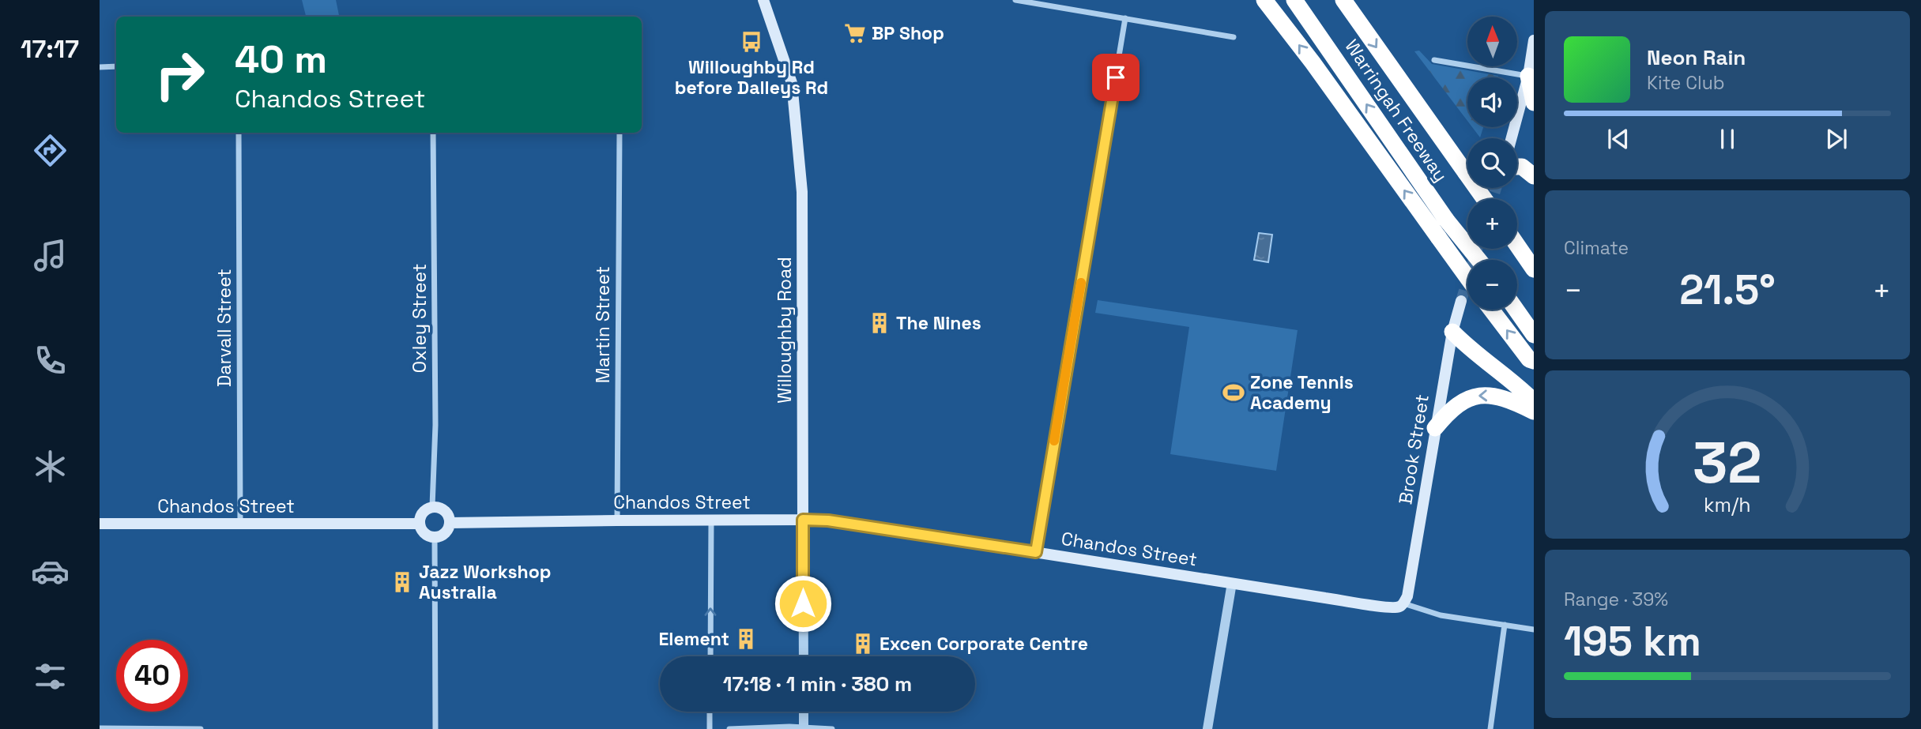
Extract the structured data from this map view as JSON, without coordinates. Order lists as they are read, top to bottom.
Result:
{
  "streets": {
    "highway": ["Warringah Freeway"],
    "main road": ["Willoughby Road", "Brook Street", "Chandos Street"],
    "street": ["Oxley Street", "Martin Street", "Darvall Street"]
  },
  "crossings": [
    ["Oxley Street", "Chandos Street"],
    ["Martin Street", "Chandos Street"],
    ["Darvall Street", "Chandos Street"],
    ["Willoughby Road", "Chandos Street"],
    ["Brook Street", "Chandos Street"]
  ],
  "places": {
    "supermarket": ["BP Shop"],
    "bus stop": ["Willoughby Rd before Dalleys Rd"],
    "building": [
      "The Nines",
      "Jazz Workshop Australia",
      "Element",
      "Excen Corporate Centre"
    ],
    "sports": ["Zone Tennis Academy"]
  },
  "north": "top",
  "page": {
    "tabs": "17:17",
    "map_buttons": ["+", "−"],
    "turn": ["40 m", "Chandos Street"],
    "song": ["Neon Rain", "Kite Club"],
    "tile": [
      "Climate",
      ["Range · 39%", "195 km"]
    ],
    "heat": ["−", "21.5°", "+"],
    "limit": "40",
    "trip": "17:18 · 1 min · 380 m",
    "gauge": ["32", "km/h"]
  }
}
